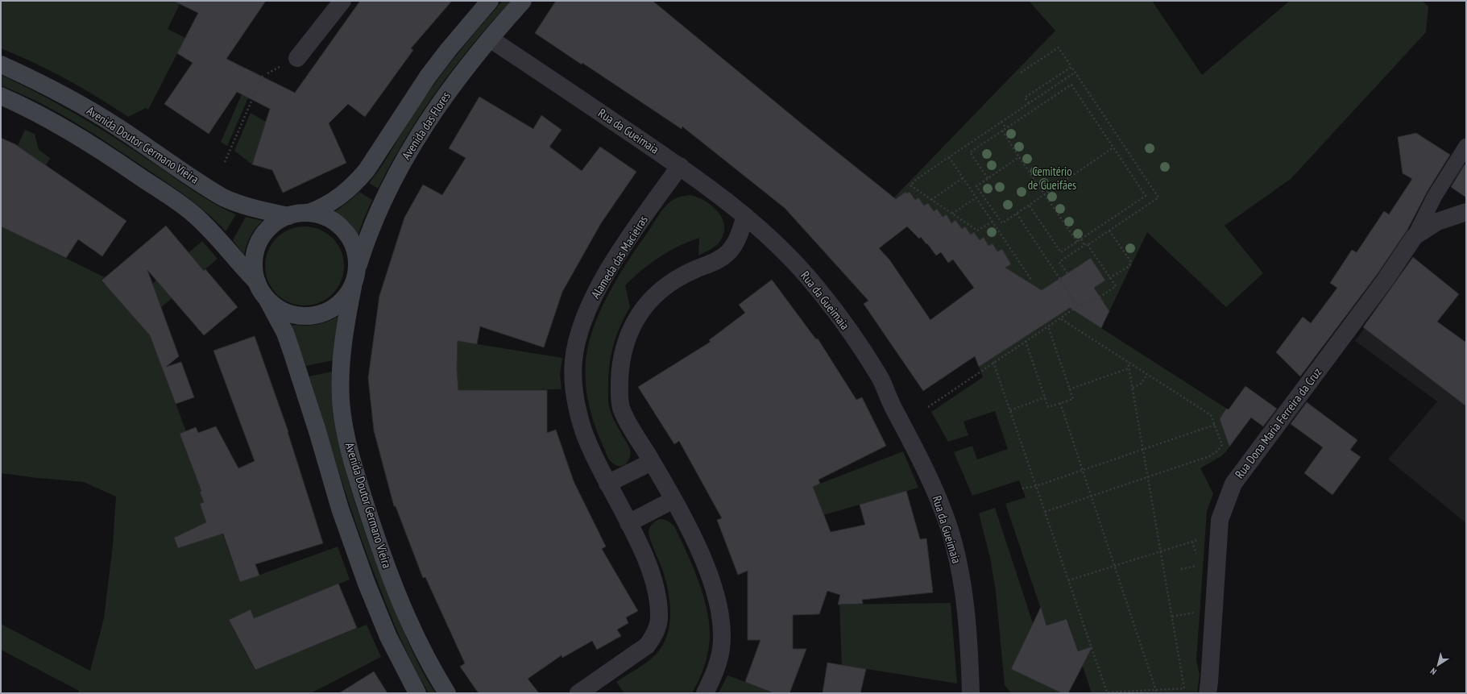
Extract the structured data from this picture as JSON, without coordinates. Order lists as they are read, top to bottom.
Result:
{
  "streets": {
    "main road": ["Avenida das Flores", "Avenida Doutor Germano Vieira"],
    "street": ["Rua da Gueimaia", "Alameda das Macieiras", "Rua Dona Maria Ferreira da Cruz"]
  },
  "crossings": [
    ["Avenida das Flores", "Rua da Gueimaia"],
    ["Avenida das Flores", "Avenida Doutor Germano Vieira"],
    ["Rua da Gueimaia", "Alameda das Macieiras"]
  ],
  "parks": ["Cemitério de Gueifães"],
  "north": "bottom left"
}
